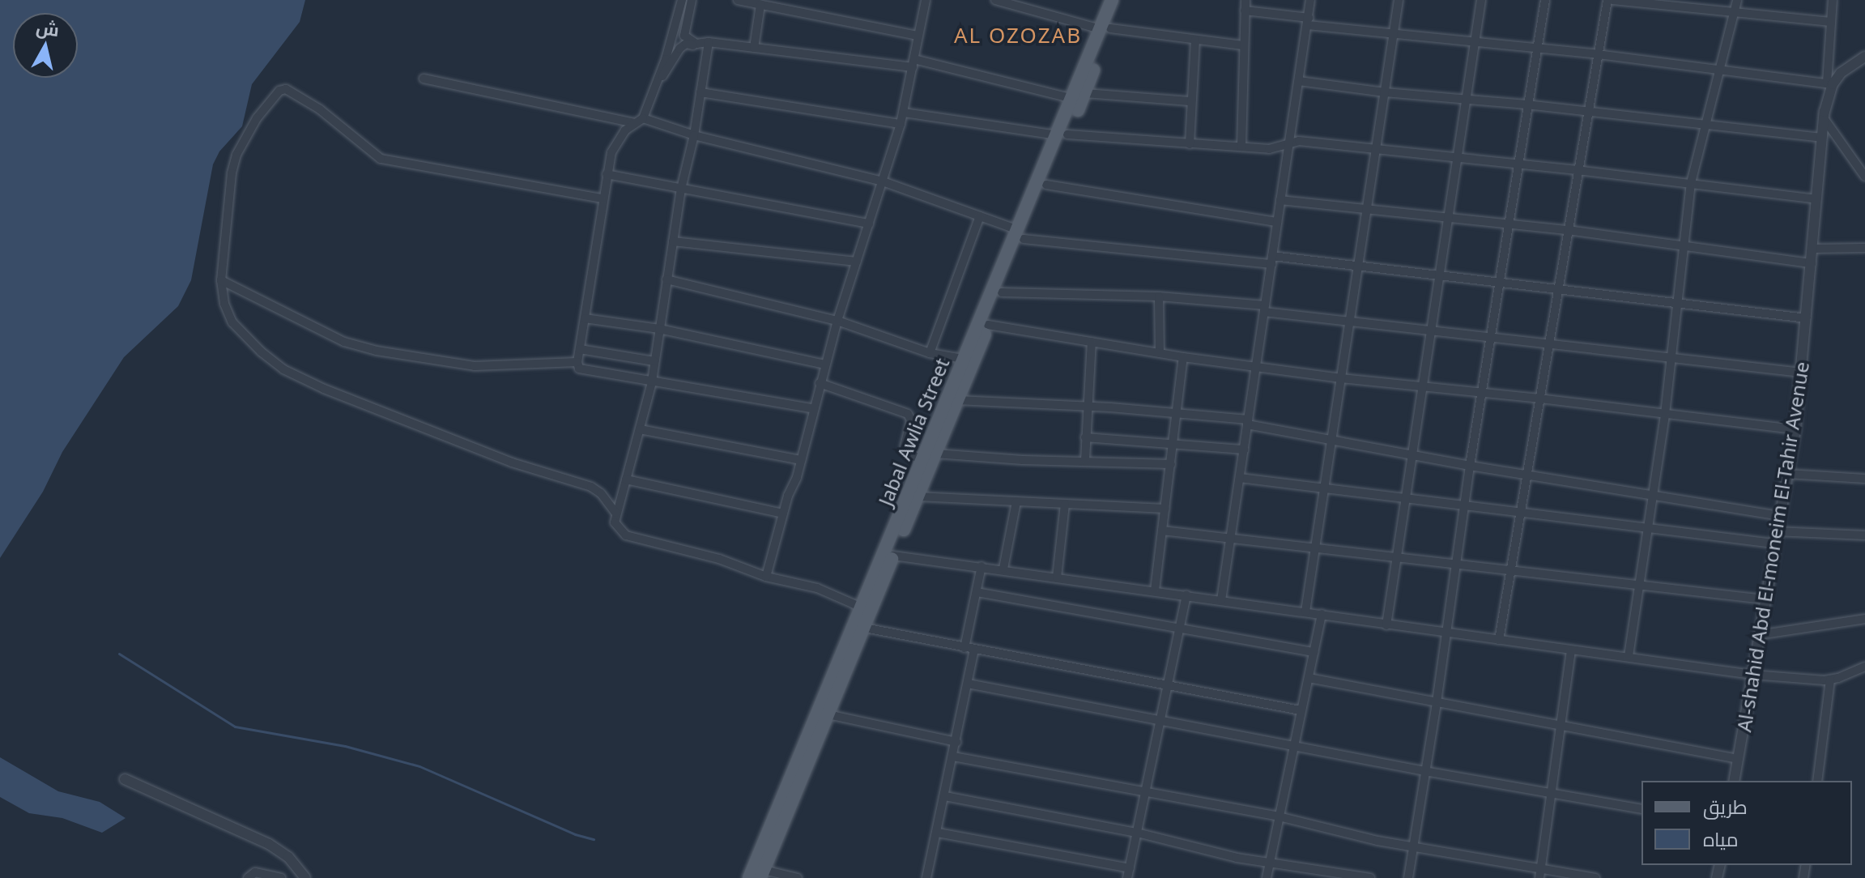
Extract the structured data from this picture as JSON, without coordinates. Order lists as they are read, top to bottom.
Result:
{
  "streets": {
    "main road": ["Jabal Awlia Street"],
    "street": ["Al-shahid Abd El-moneim El-Tahir Avenue"]
  },
  "districts": ["AL OZOZAB"],
  "legend": ["طريق", "مياه"],
  "north": "top"
}
